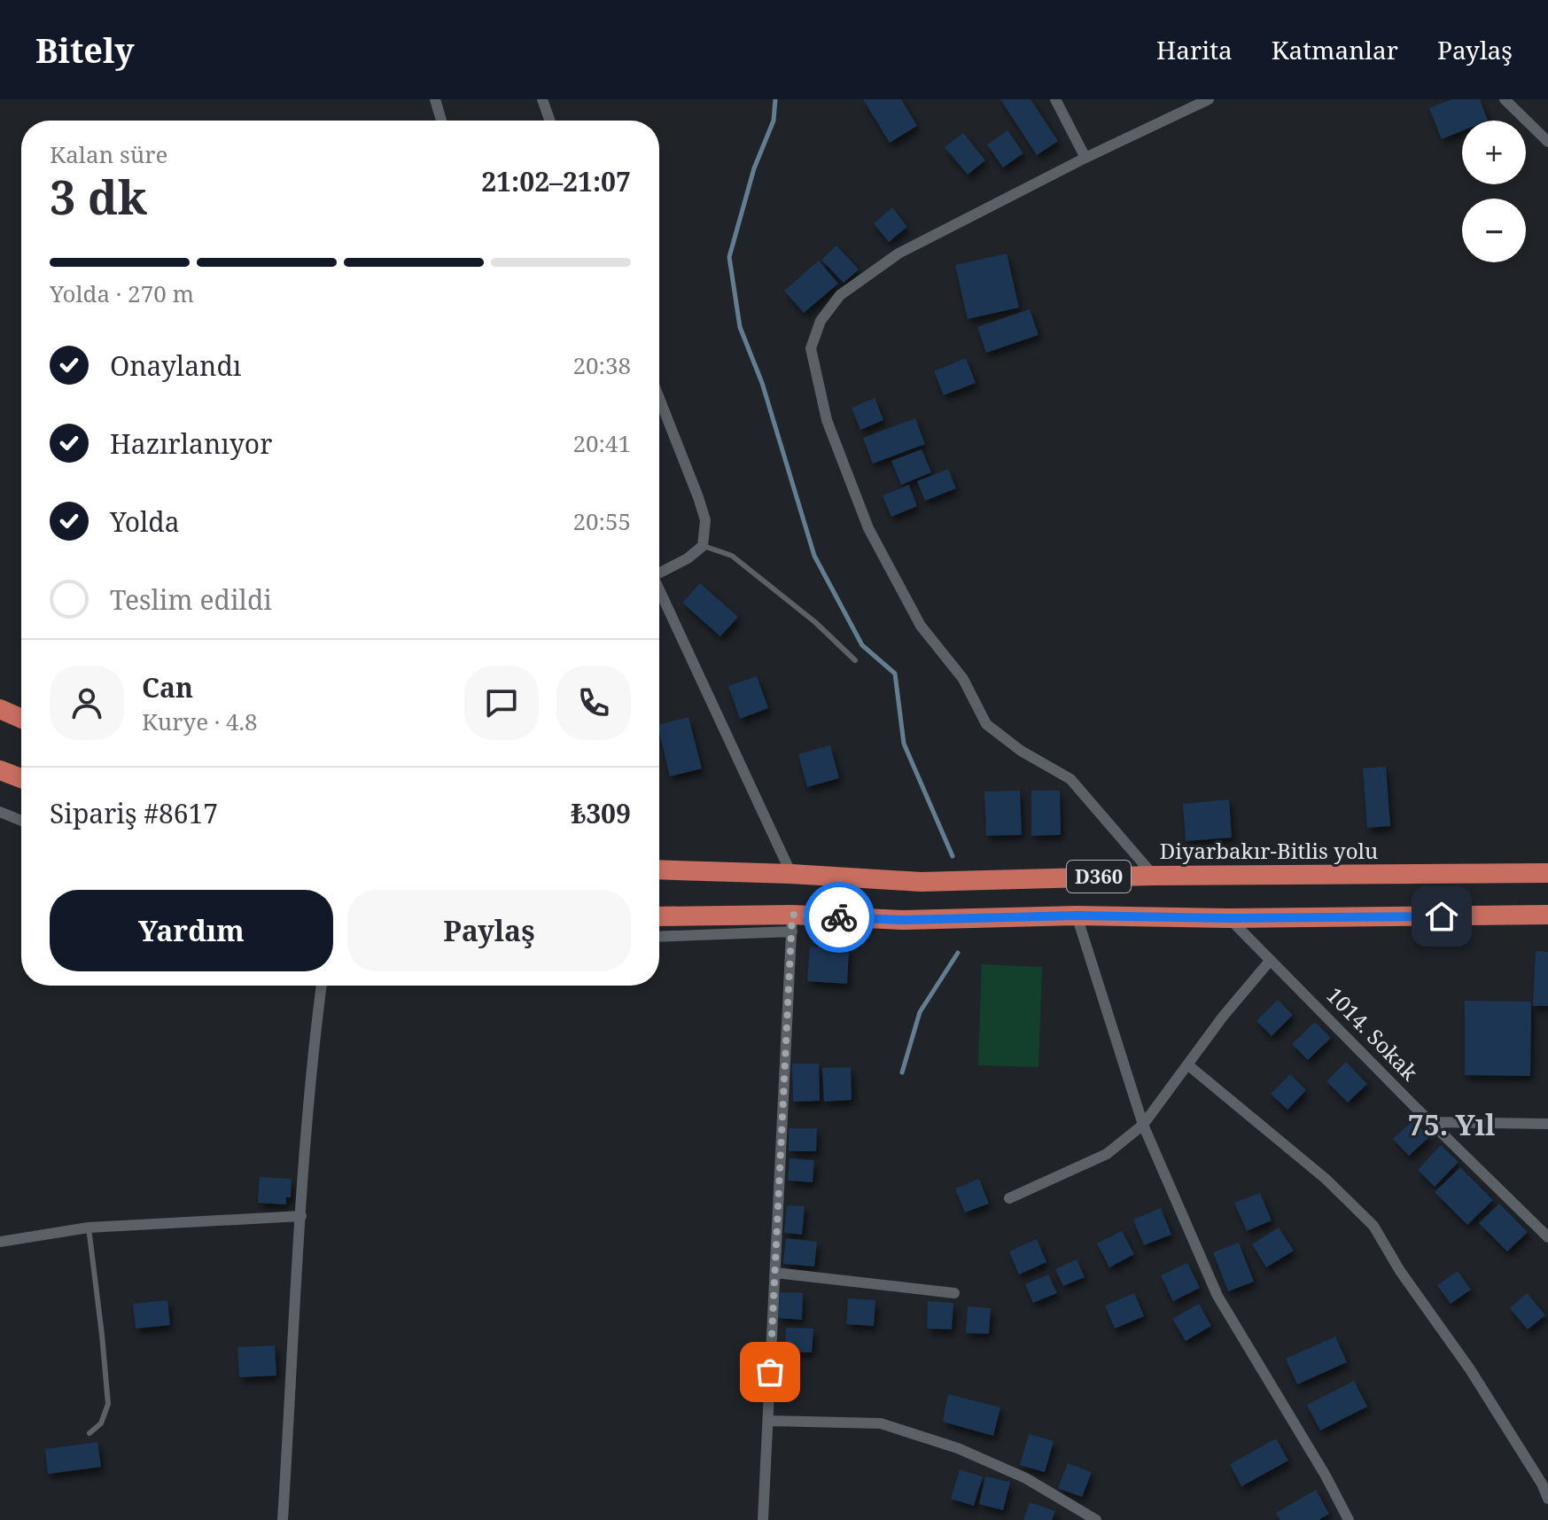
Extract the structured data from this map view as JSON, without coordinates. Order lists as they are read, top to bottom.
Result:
{
  "streets": {
    "highway": ["Diyarbakır-Bitlis yolu", "D360"],
    "street": ["1014. Sokak"]
  },
  "crossings": [
    ["D360", "1014. Sokak"]
  ],
  "districts": ["75. Yıl"],
  "page": {
    "header": "Bitely",
    "nav": ["Harita", "Katmanlar", "Paylaş"],
    "map_buttons": ["+", "−"],
    "heading": ["3 dk", "Kalan süre", "21:02–21:07"],
    "panel": [
      "Can",
      "Kurye · 4.8",
      "Sipariş #8617",
      "₺309"
    ],
    "bar": "Yolda · 270 m",
    "list": [
      ["Onaylandı", "20:38"],
      ["Hazırlanıyor", "20:41"],
      ["Yolda", "20:55"],
      "Teslim edildi"
    ],
    "buttons": ["Yardım", "Paylaş"]
  }
}
